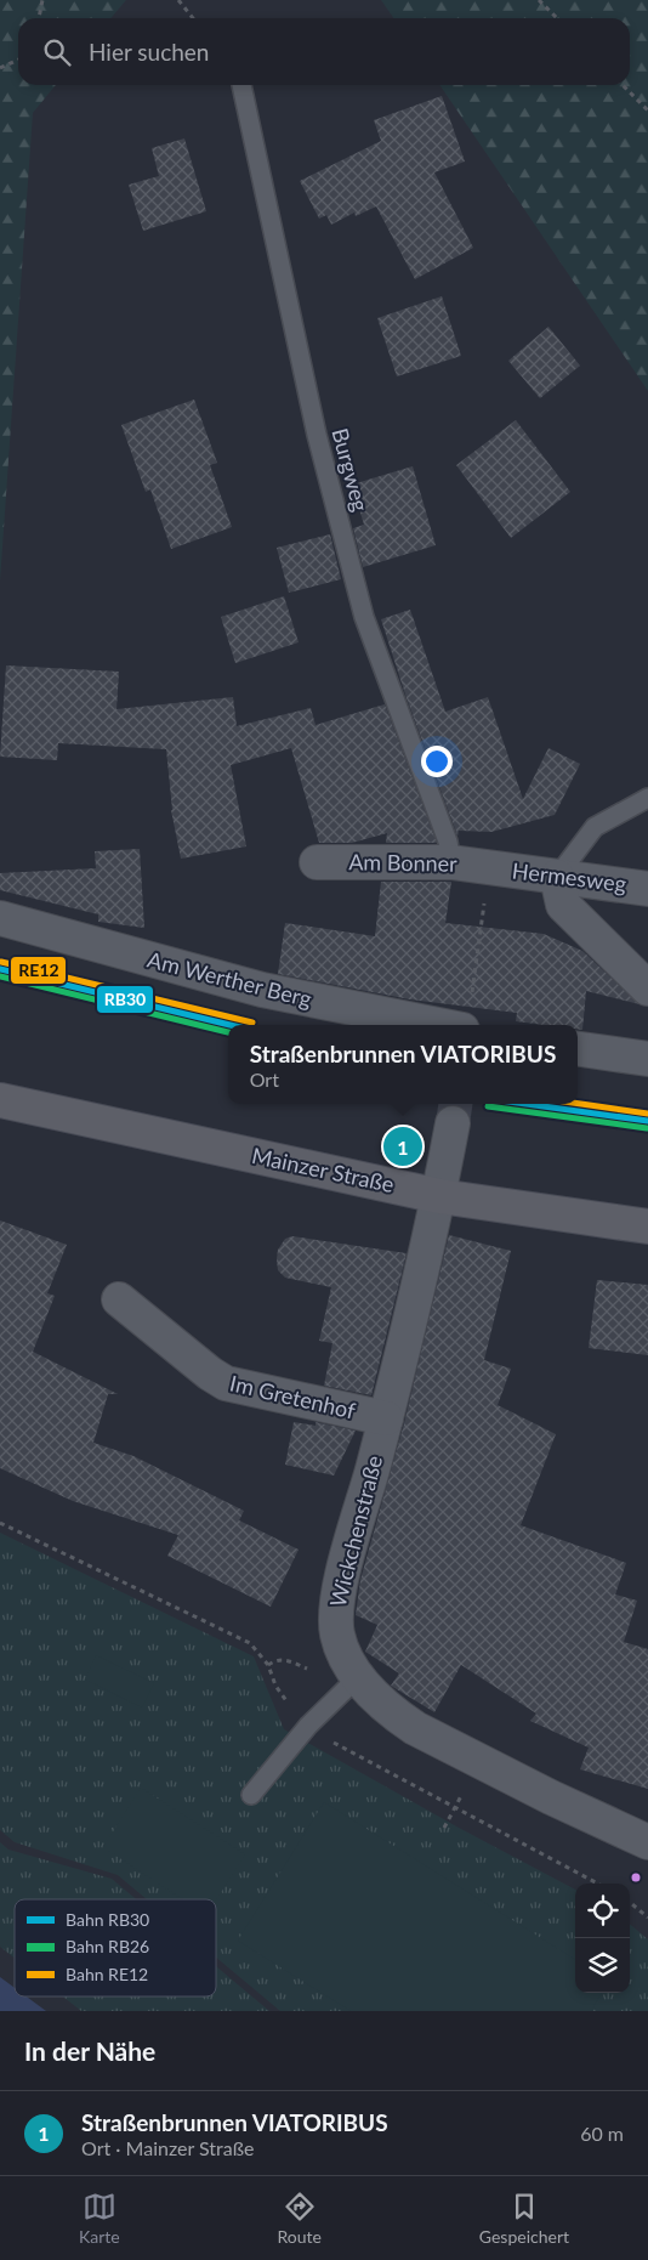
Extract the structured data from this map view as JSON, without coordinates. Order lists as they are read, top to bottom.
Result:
{
  "streets": {
    "main road": ["Mainzer Straße"],
    "street": [
      "Am Bonner",
      "Hermesweg",
      "Am Werther Berg",
      "Im Gretenhof",
      "Wickchenstraße"
    ],
    "lane": ["Burgweg"]
  },
  "crossings": [
    ["Burgweg", "Am Bonner"],
    ["Am Bonner", "Hermesweg"],
    ["Mainzer Straße", "Wickchenstraße"],
    ["Im Gretenhof", "Wickchenstraße"]
  ],
  "lines": ["rail line RE12", "rail line RB30", "rail line RB26"],
  "legend": ["Bahn RB30", "Bahn RB26", "Bahn RE12"],
  "page": {
    "search": "Hier suchen",
    "popup": ["Straßenbrunnen VIATORIBUS", "Ort"],
    "pins": "1",
    "heading": "In der Nähe",
    "list": [
      {
        "mark": "1",
        "name": "Straßenbrunnen VIATORIBUS",
        "note": "Ort · Mainzer Straße",
        "value": "60 m"
      }
    ],
    "nav": ["Karte", "Route", "Gespeichert"]
  }
}
